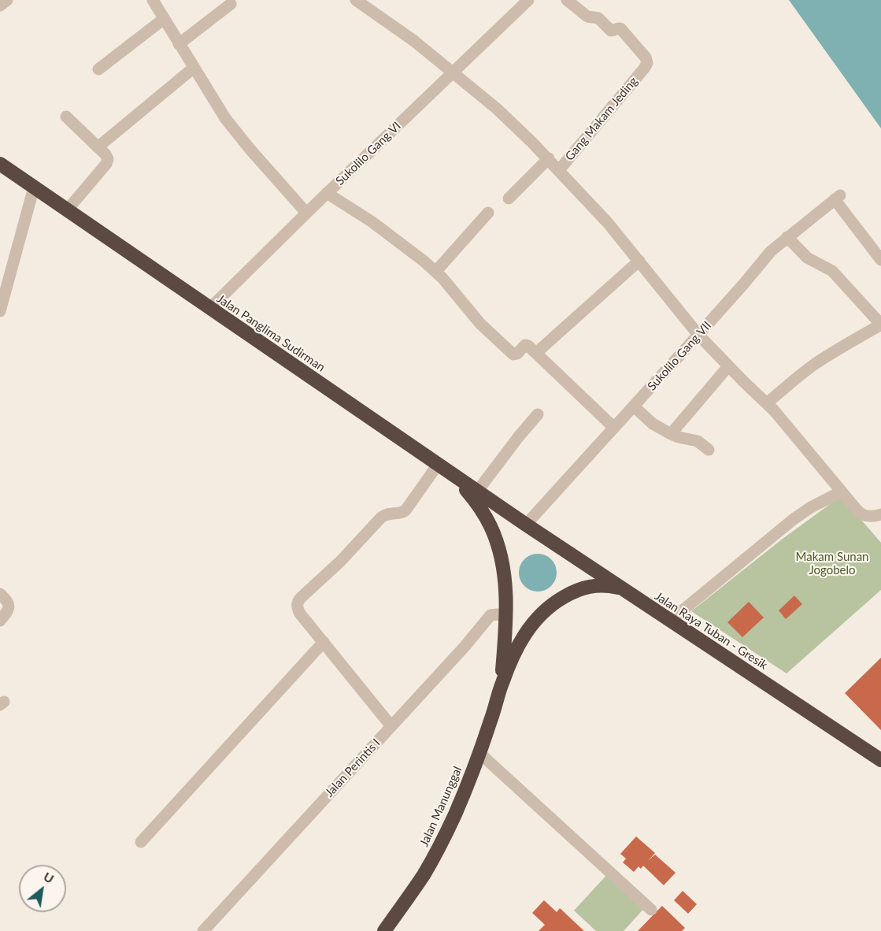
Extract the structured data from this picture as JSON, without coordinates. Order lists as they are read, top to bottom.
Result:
{
  "streets": {
    "highway": ["Jalan Panglima Sudirman", "Jalan Raya Tuban - Gresik", "Jalan Manunggal"],
    "street": [
      "Gang Makam Jeding",
      "Sukolilo Gang VI",
      "Sukolilo Gang VII",
      "Jalan Perintis I"
    ]
  },
  "crossings": [
    ["Sukolilo Gang VI", "Jalan Panglima Sudirman"],
    ["Jalan Panglima Sudirman", "Sukolilo Gang VII"],
    ["Jalan Panglima Sudirman", "Jalan Raya Tuban - Gresik"],
    ["Jalan Panglima Sudirman", "Jalan Manunggal"],
    ["Sukolilo Gang VII", "Jalan Raya Tuban - Gresik"],
    ["Jalan Raya Tuban - Gresik", "Jalan Manunggal"],
    ["Jalan Perintis I", "Jalan Manunggal"]
  ],
  "parks": ["Makam Sunan Jogobelo"],
  "north": "top right"
}
